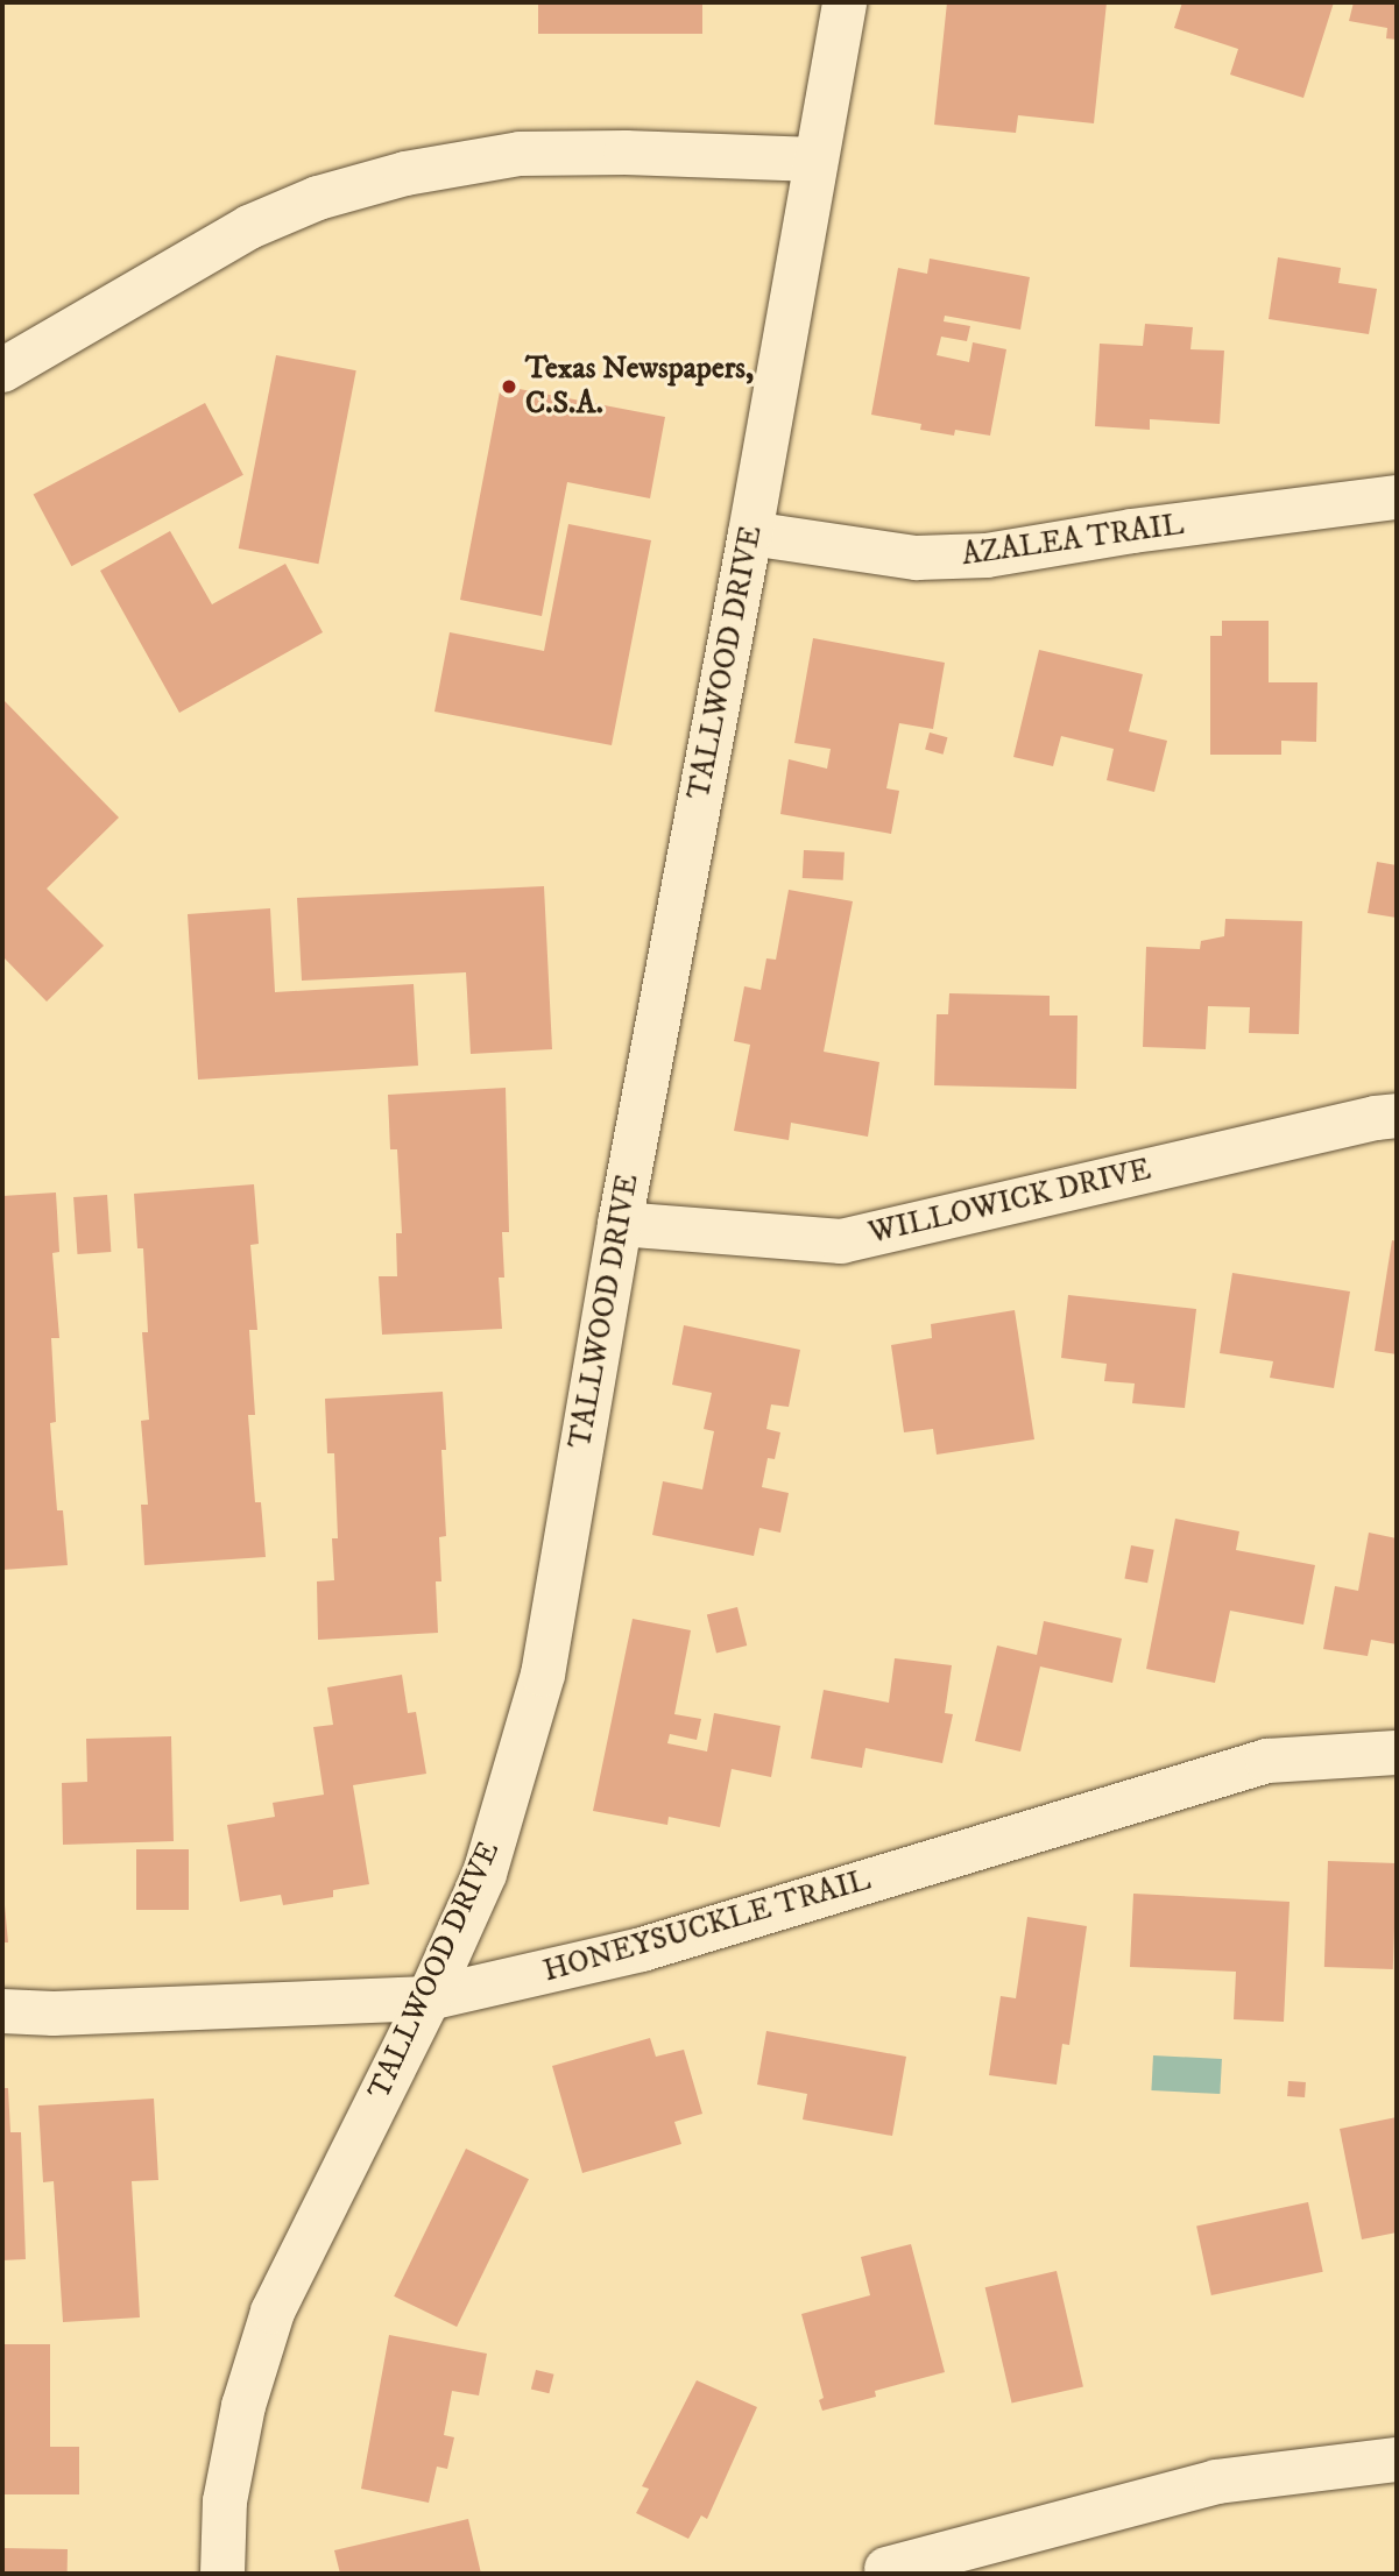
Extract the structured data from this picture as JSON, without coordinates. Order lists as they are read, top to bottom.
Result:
{
  "streets": {
    "street": [
      "AZALEA TRAIL",
      "TALLWOOD DRIVE",
      "WILLOWICK DRIVE",
      "HONEYSUCKLE TRAIL"
    ]
  },
  "crossings": [
    ["AZALEA TRAIL", "TALLWOOD DRIVE"],
    ["TALLWOOD DRIVE", "WILLOWICK DRIVE"],
    ["TALLWOOD DRIVE", "HONEYSUCKLE TRAIL"]
  ],
  "places": ["Texas Newspapers, C.S.A."]
}
